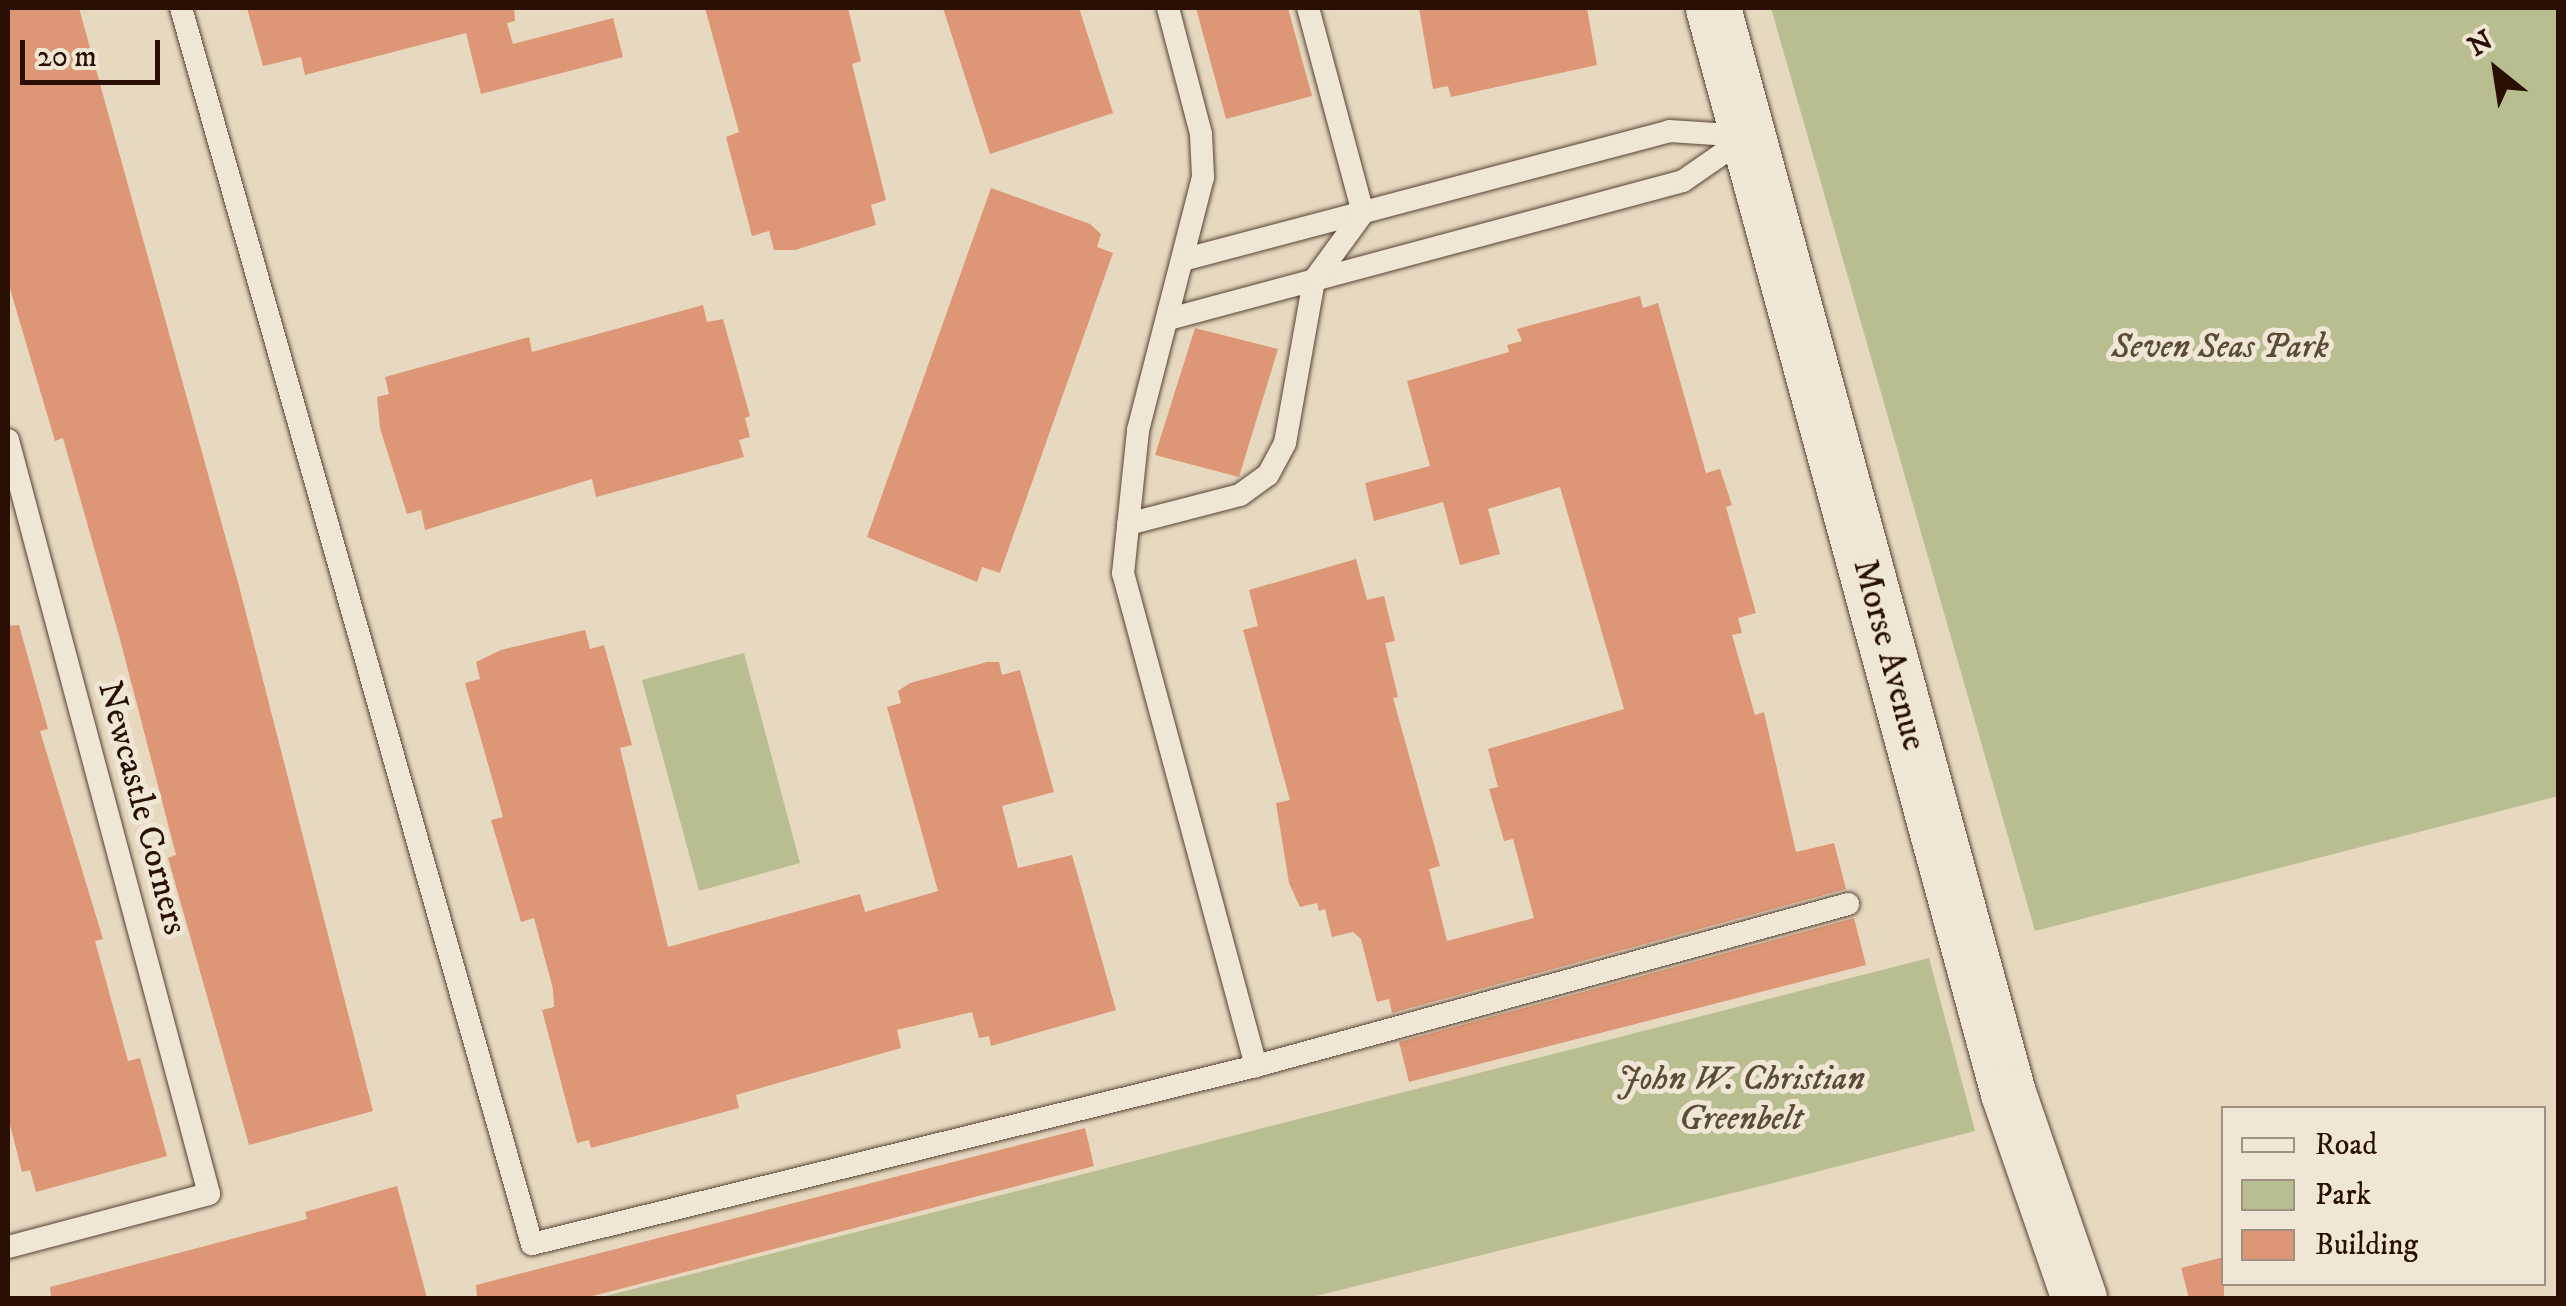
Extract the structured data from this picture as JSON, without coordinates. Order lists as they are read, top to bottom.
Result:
{
  "streets": {
    "street": ["Morse Avenue"],
    "lane": ["Newcastle Corners"]
  },
  "parks": ["Seven Seas Park", "John W. Christian Greenbelt"],
  "legend": ["Road", "Park", "Building"],
  "scale_bar": "20 m",
  "north": "top left"
}
